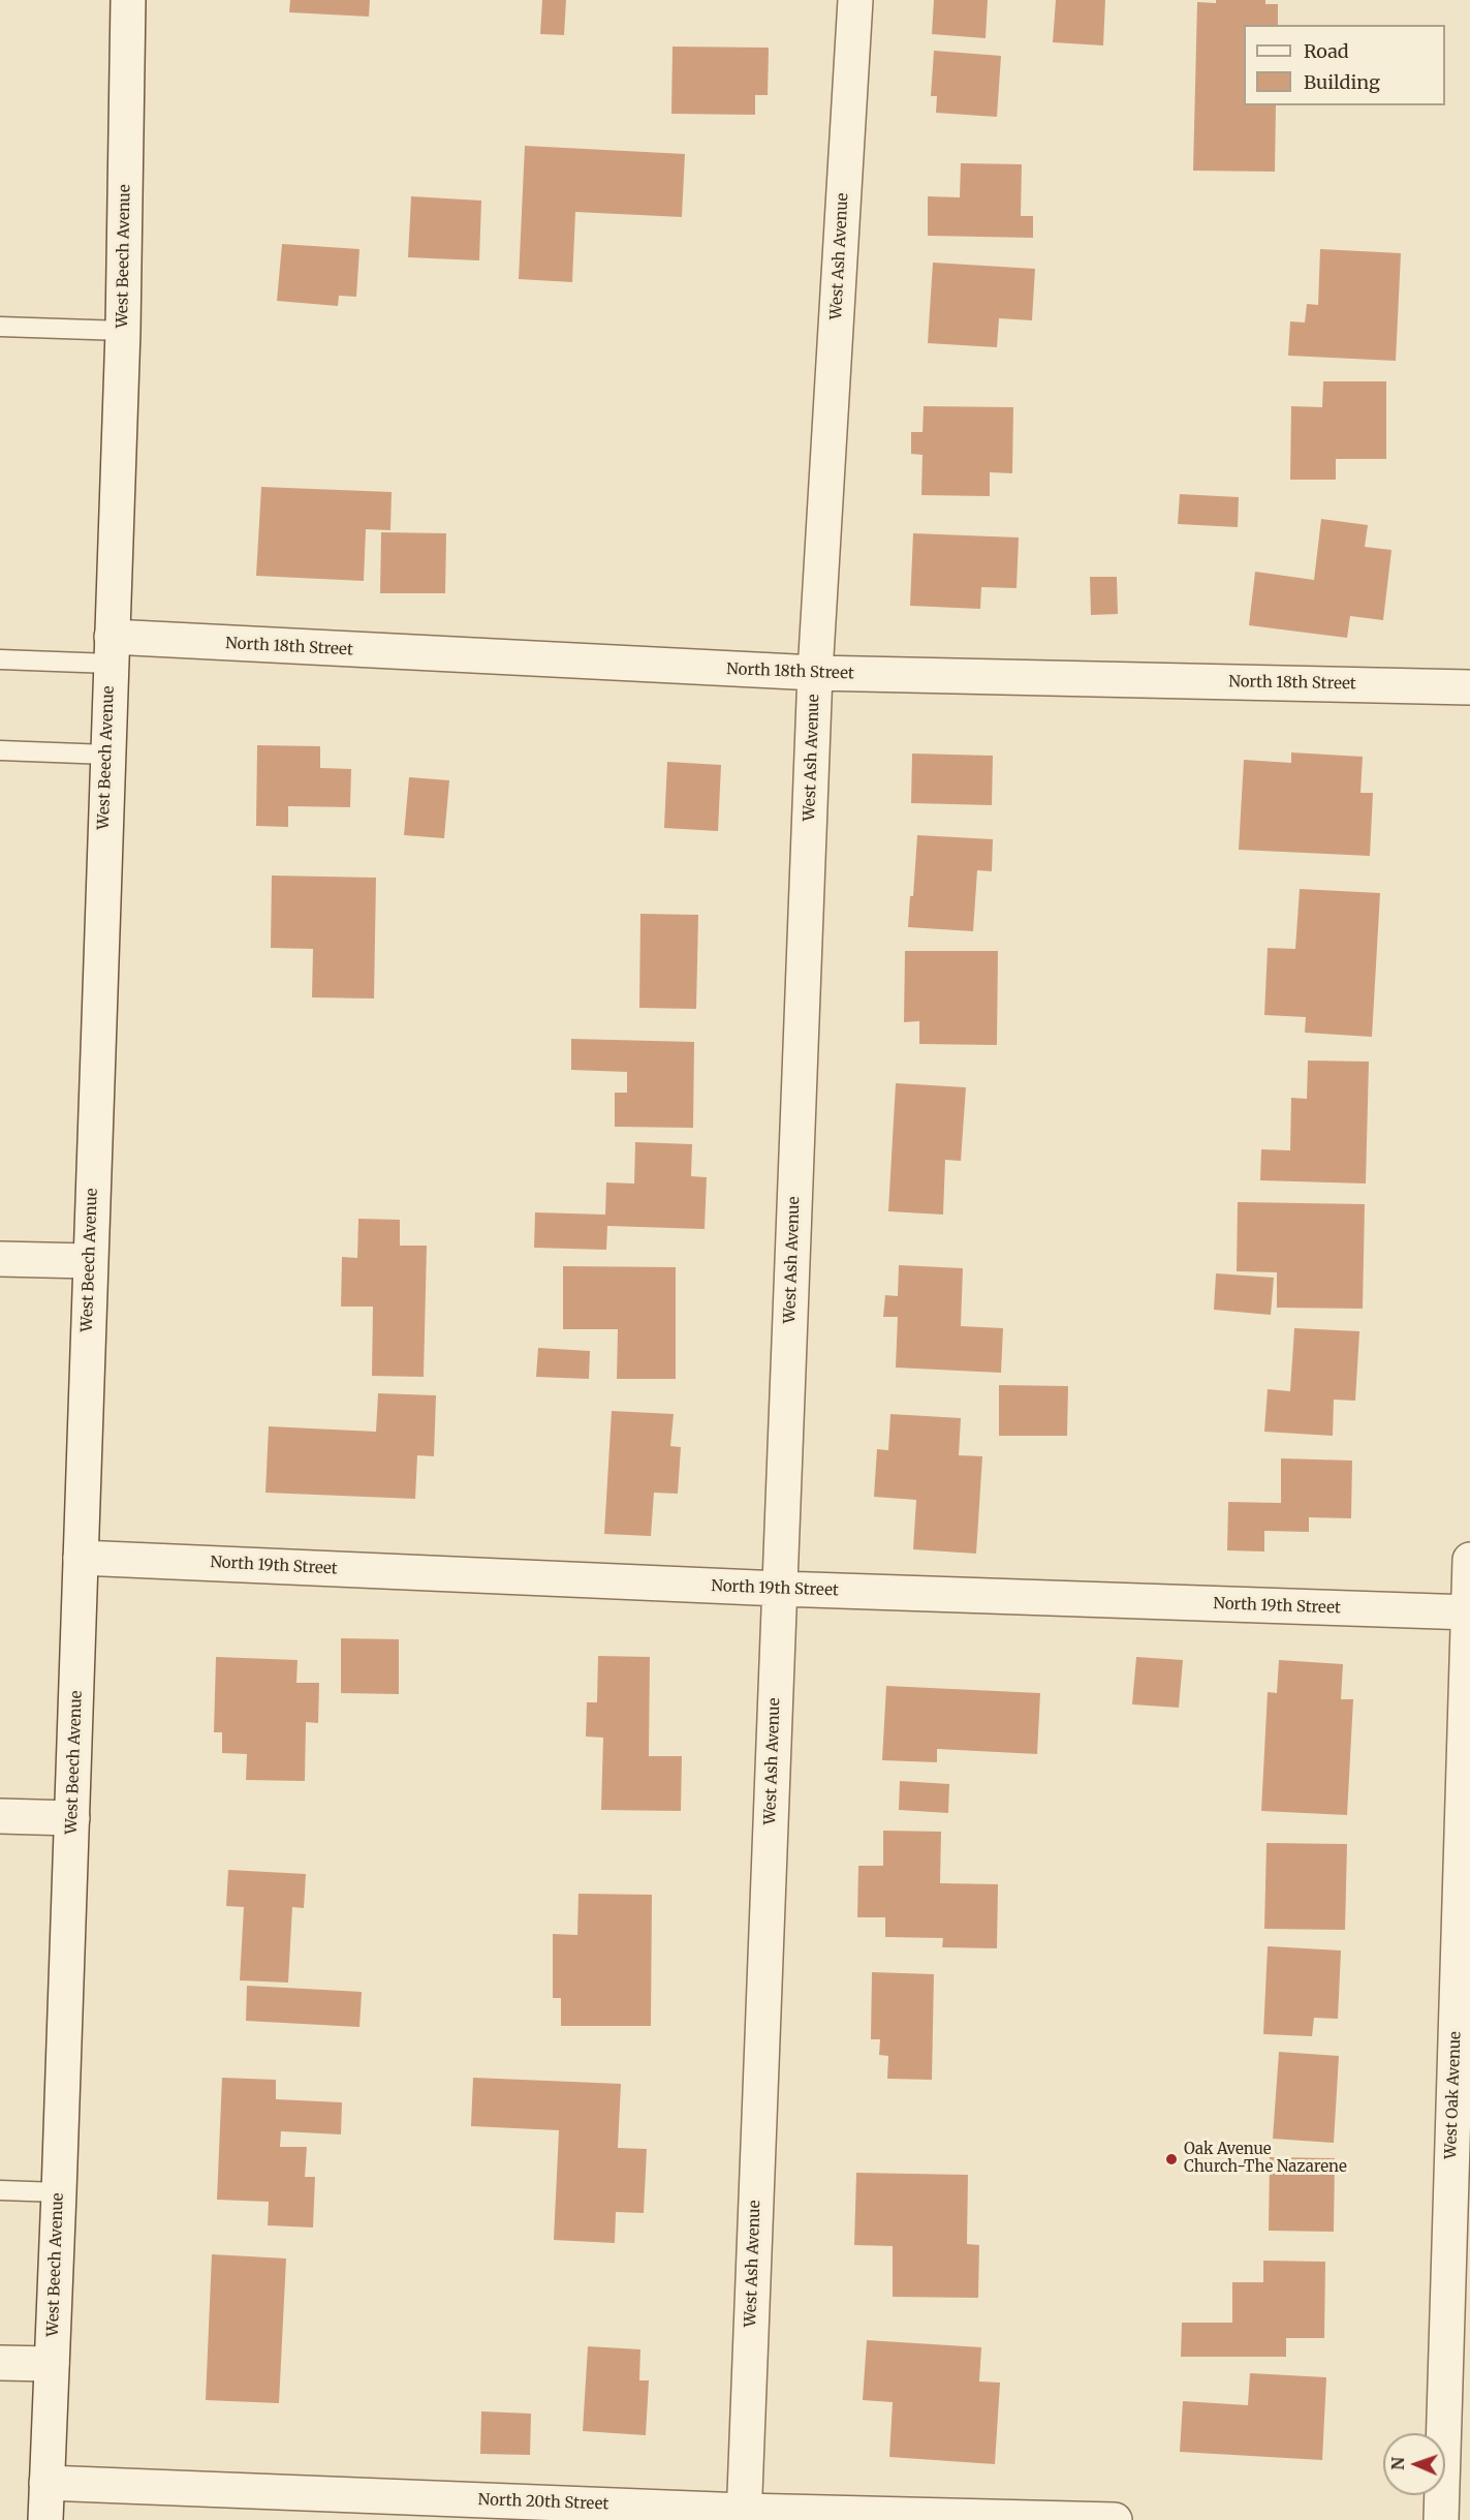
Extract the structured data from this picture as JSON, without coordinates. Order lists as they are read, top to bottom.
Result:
{
  "streets": {
    "street": [
      "West Beech Avenue",
      "West Ash Avenue",
      "North 18th Street",
      "North 19th Street",
      "West Oak Avenue",
      "North 20th Street"
    ]
  },
  "crossings": [
    ["West Beech Avenue", "North 18th Street"],
    ["West Beech Avenue", "North 19th Street"],
    ["West Beech Avenue", "North 20th Street"],
    ["West Ash Avenue", "North 18th Street"],
    ["West Ash Avenue", "North 19th Street"],
    ["West Ash Avenue", "North 20th Street"],
    ["North 19th Street", "West Oak Avenue"]
  ],
  "places": ["Oak Avenue Church-The Nazarene"],
  "legend": ["Road", "Building"],
  "north": "left"
}
